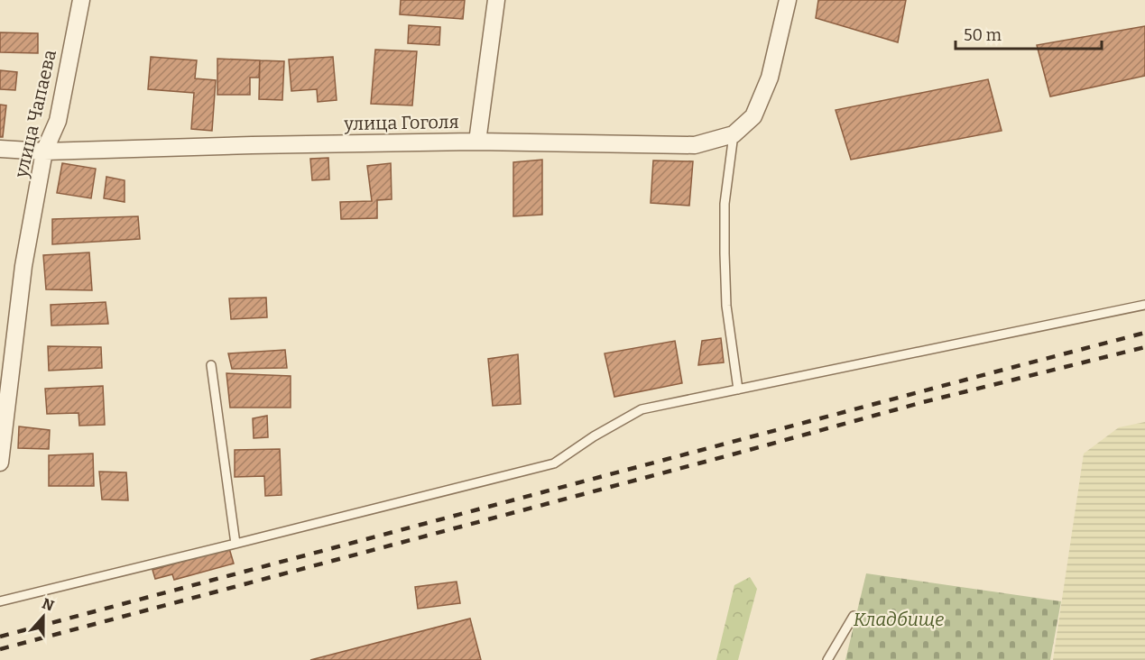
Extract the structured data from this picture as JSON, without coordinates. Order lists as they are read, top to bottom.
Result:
{
  "streets": {
    "street": ["улица Чапаева", "улица Гоголя"]
  },
  "crossings": [
    ["улица Чапаева", "улица Гоголя"]
  ],
  "parks": ["Кладбище"],
  "scale_bar": "50 m",
  "north": "top"
}
